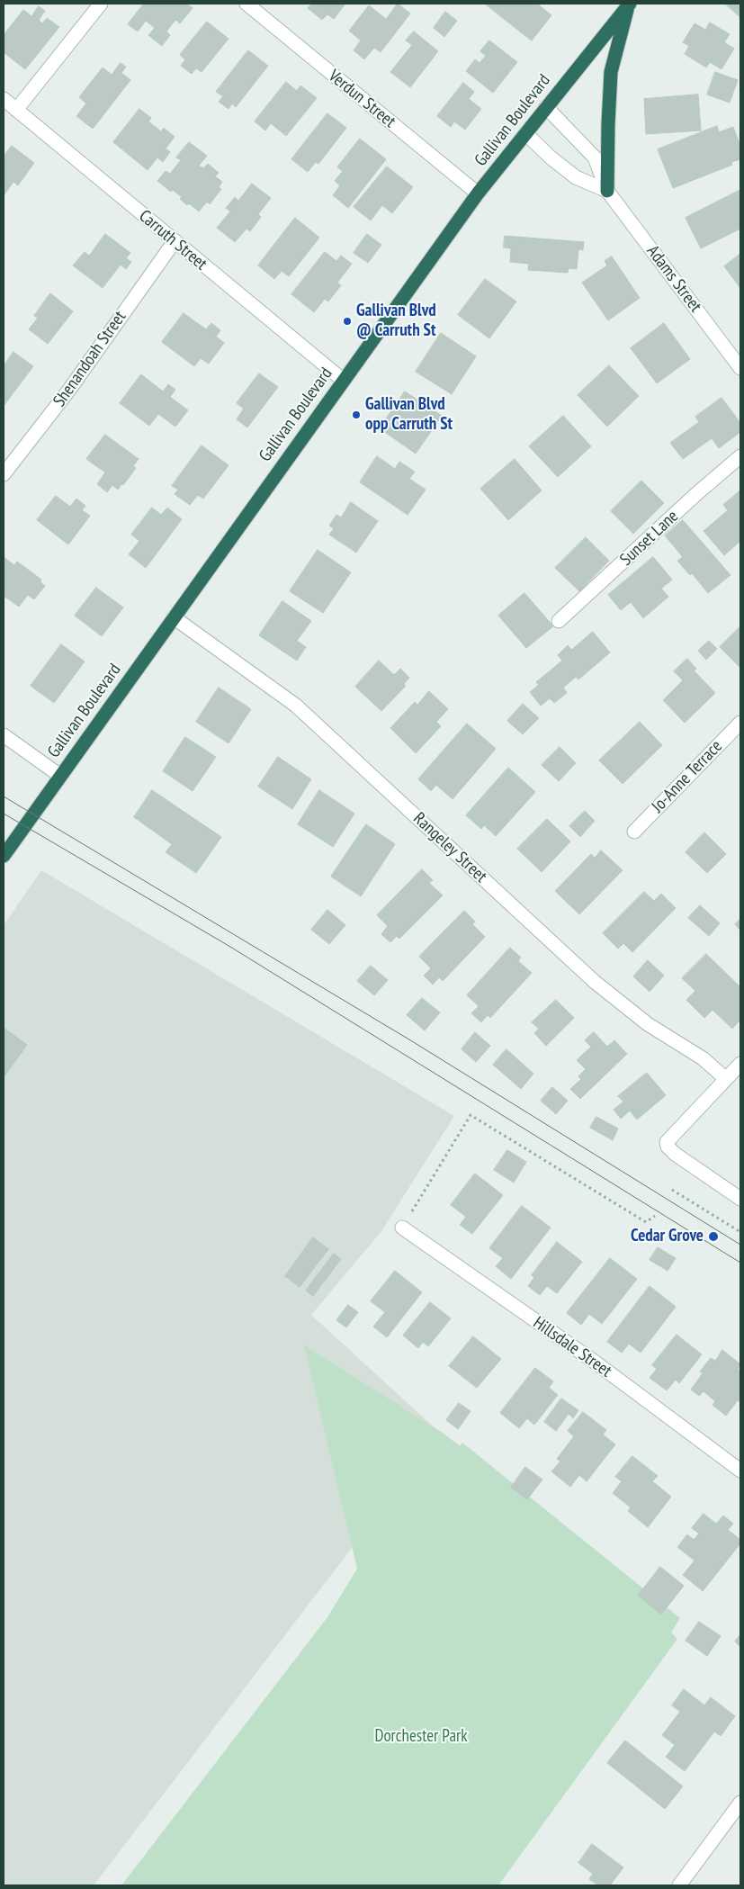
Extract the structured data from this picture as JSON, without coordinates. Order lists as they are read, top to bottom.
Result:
{
  "streets": {
    "highway": ["Gallivan Boulevard"],
    "street": [
      "Verdun Street",
      "Carruth Street",
      "Adams Street",
      "Shenandoah Street",
      "Sunset Lane",
      "Jo-Anne Terrace",
      "Rangeley Street",
      "Hillsdale Street"
    ]
  },
  "crossings": [
    ["Verdun Street", "Gallivan Boulevard"],
    ["Gallivan Boulevard", "Carruth Street"],
    ["Gallivan Boulevard", "Adams Street"],
    ["Gallivan Boulevard", "Rangeley Street"],
    ["Carruth Street", "Shenandoah Street"]
  ],
  "parks": ["Dorchester Park"],
  "places": ["Gallivan Blvd @ Carruth St", "Gallivan Blvd opp Carruth St", "Cedar Grove"]
}
